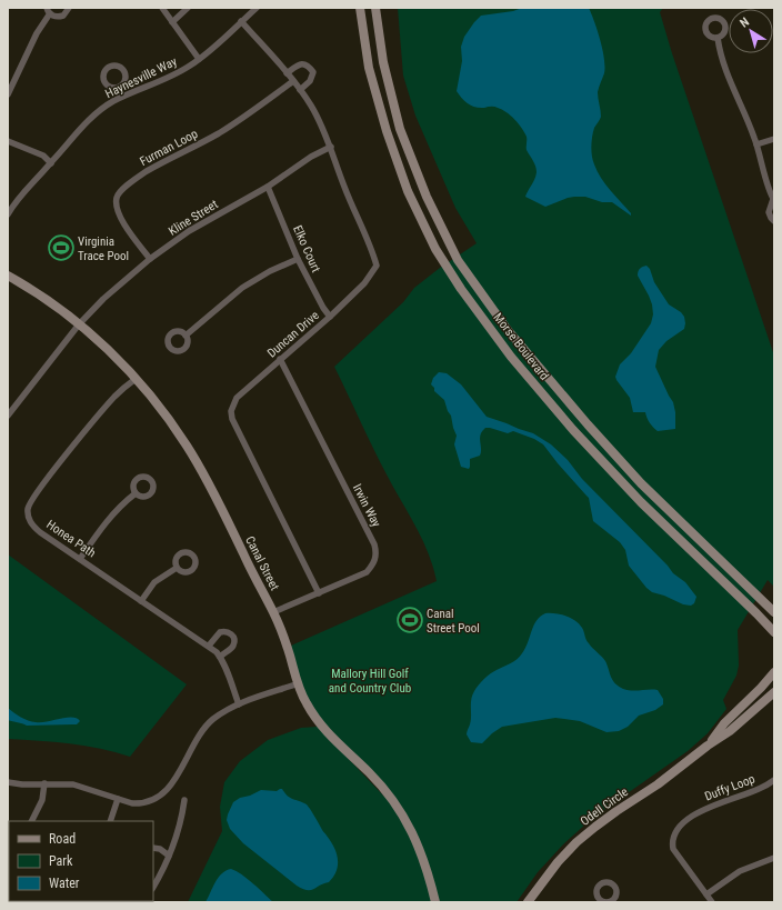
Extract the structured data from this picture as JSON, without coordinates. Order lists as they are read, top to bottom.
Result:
{
  "streets": {
    "main road": ["Morse Boulevard", "Canal Street", "Odell Circle"],
    "street": [
      "Haynesville Way",
      "Furman Loop",
      "Kline Street",
      "Elko Court",
      "Duncan Drive",
      "Irwin Way",
      "Honea Path",
      "Duffy Loop"
    ]
  },
  "crossings": [
    ["Haynesville Way", "Duncan Drive"],
    ["Furman Loop", "Kline Street"],
    ["Furman Loop", "Duncan Drive"],
    ["Kline Street", "Elko Court"],
    ["Kline Street", "Duncan Drive"],
    ["Kline Street", "Canal Street"],
    ["Elko Court", "Duncan Drive"],
    ["Duncan Drive", "Irwin Way"],
    ["Irwin Way", "Canal Street"],
    ["Honea Path", "Canal Street"]
  ],
  "parks": ["Mallory Hill Golf and Country Club"],
  "places": {
    "sports": ["Virginia Trace Pool", "Canal Street Pool"]
  },
  "legend": ["Road", "Park", "Water"],
  "north": "top left"
}
